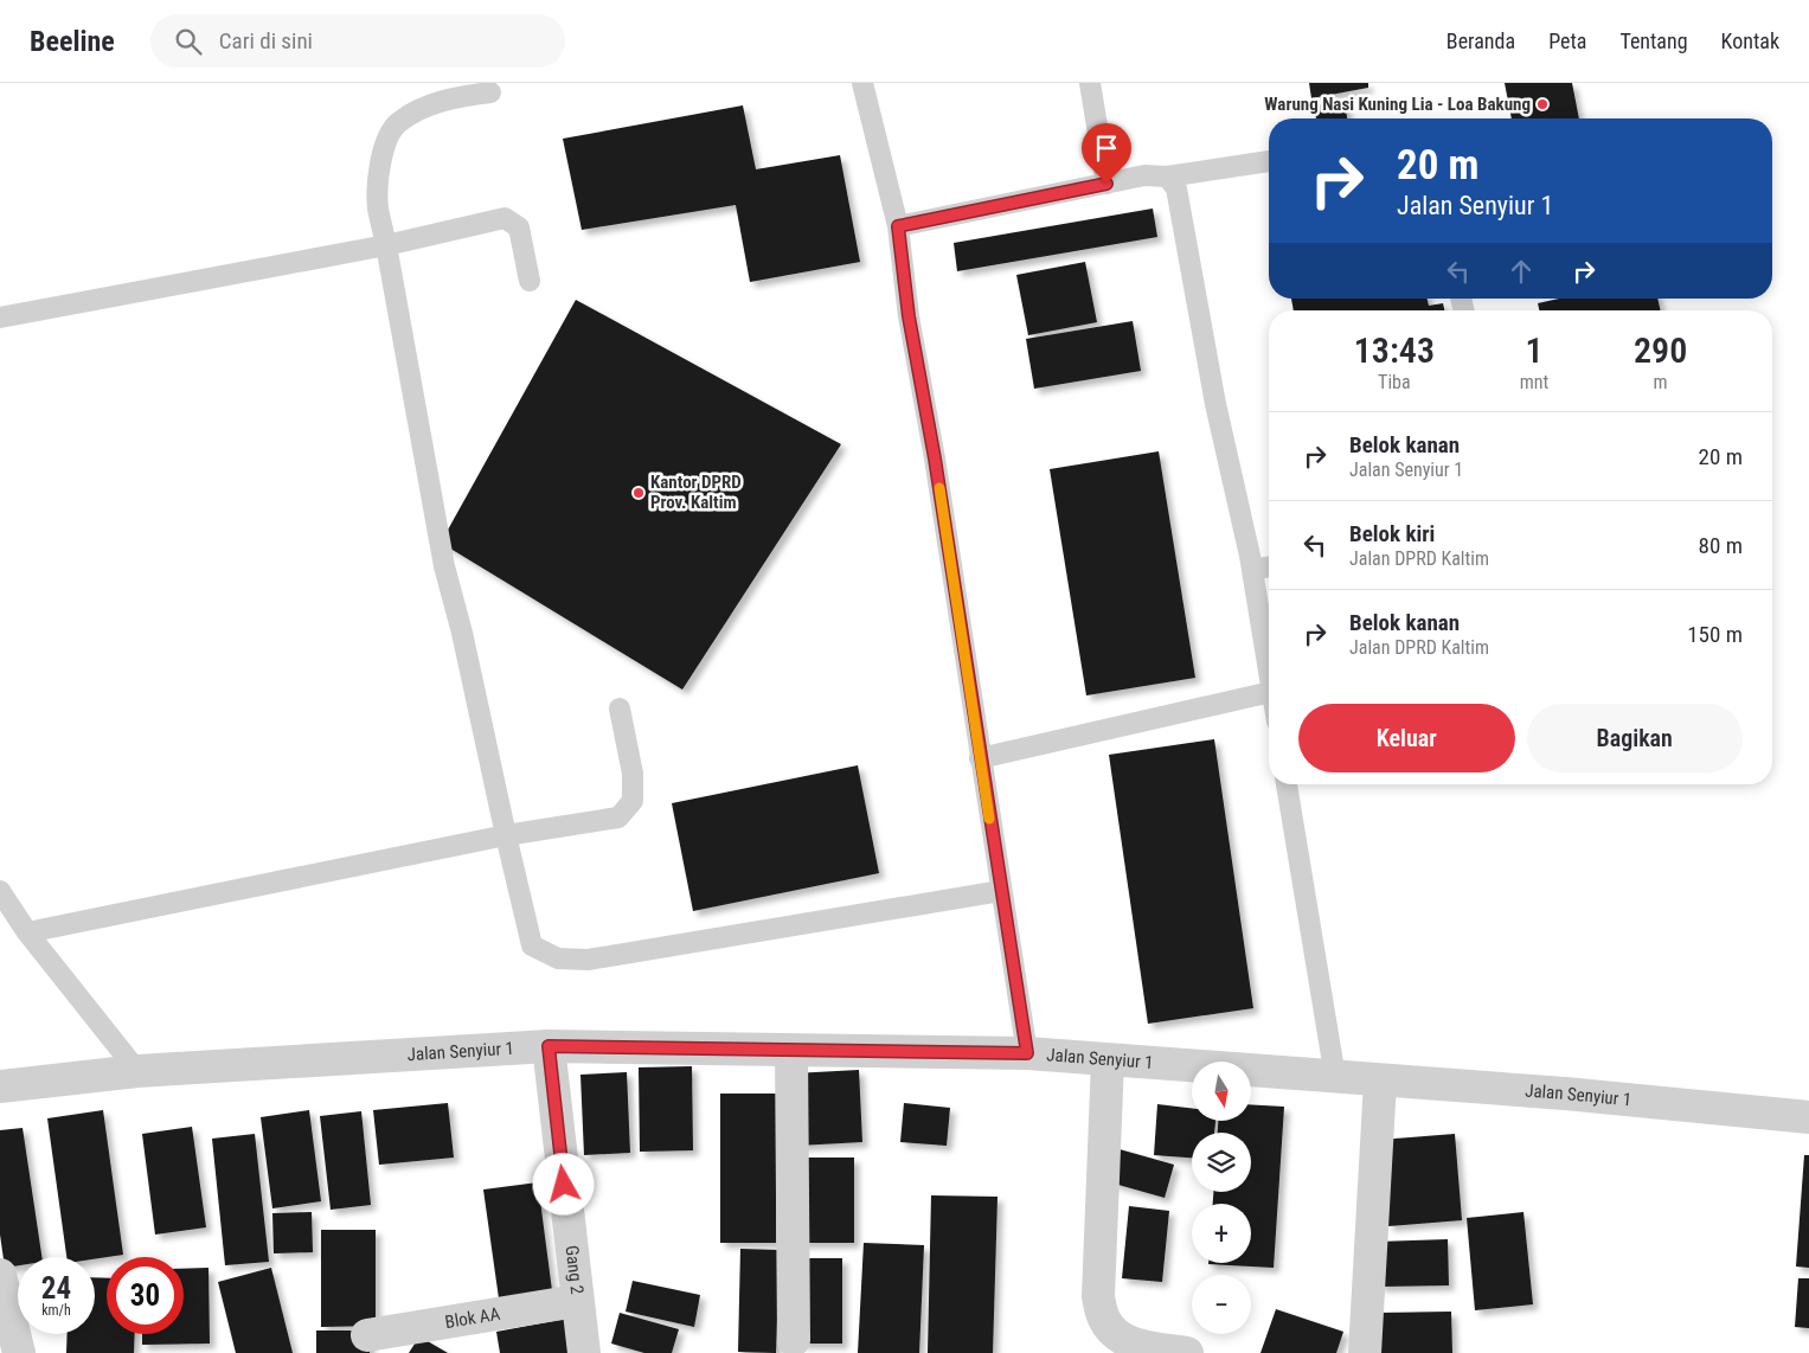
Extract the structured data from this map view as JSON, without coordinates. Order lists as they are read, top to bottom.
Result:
{
  "streets": {
    "street": ["Jalan Senyiur 1", "Gang 2", "Blok AA"]
  },
  "crossings": [
    ["Jalan Senyiur 1", "Gang 2"],
    ["Gang 2", "Blok AA"]
  ],
  "places": ["Warung Nasi Kuning Lia - Loa Bakung", "Kantor DPRD Prov. Kaltim"],
  "north": "bottom",
  "page": {
    "header": "Beeline",
    "search": "Cari di sini",
    "nav": [
      "Beranda",
      "Peta",
      "Tentang",
      "Kontak"
    ],
    "turn": ["20 m", "Jalan Senyiur 1"],
    "eta": [
      "13:43",
      "Tiba",
      "1",
      "mnt",
      "290",
      "m"
    ],
    "list": [
      {
        "name": "Belok kanan",
        "note": "Jalan Senyiur 1",
        "value": "20 m"
      },
      {
        "name": "Belok kiri",
        "note": "Jalan DPRD Kaltim",
        "value": "80 m"
      },
      {
        "name": "Belok kanan",
        "note": "Jalan DPRD Kaltim",
        "value": "150 m"
      }
    ],
    "buttons": ["Keluar", "Bagikan"],
    "map_buttons": ["+", "−"],
    "speed": "24 km/h",
    "limit": "30"
  }
}
